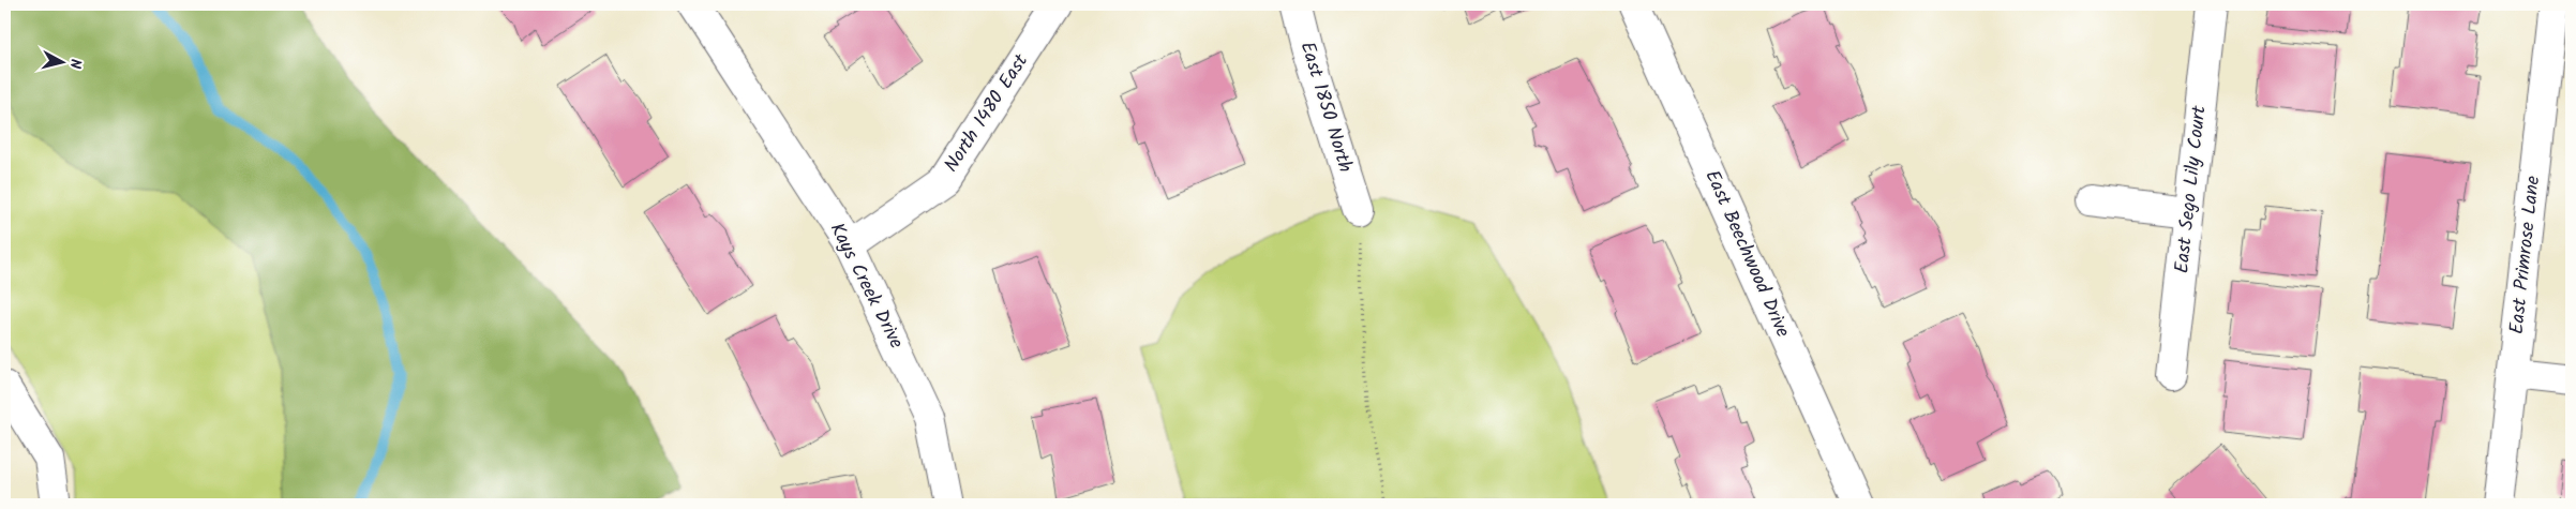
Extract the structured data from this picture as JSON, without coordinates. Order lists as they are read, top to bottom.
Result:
{
  "streets": {
    "street": [
      "East 1850 North",
      "North 1480 East",
      "East Sego Lily Court",
      "East Beechwood Drive",
      "East Primrose Lane",
      "Kays Creek Drive"
    ]
  },
  "crossings": [
    ["North 1480 East", "Kays Creek Drive"]
  ],
  "north": "right"
}
